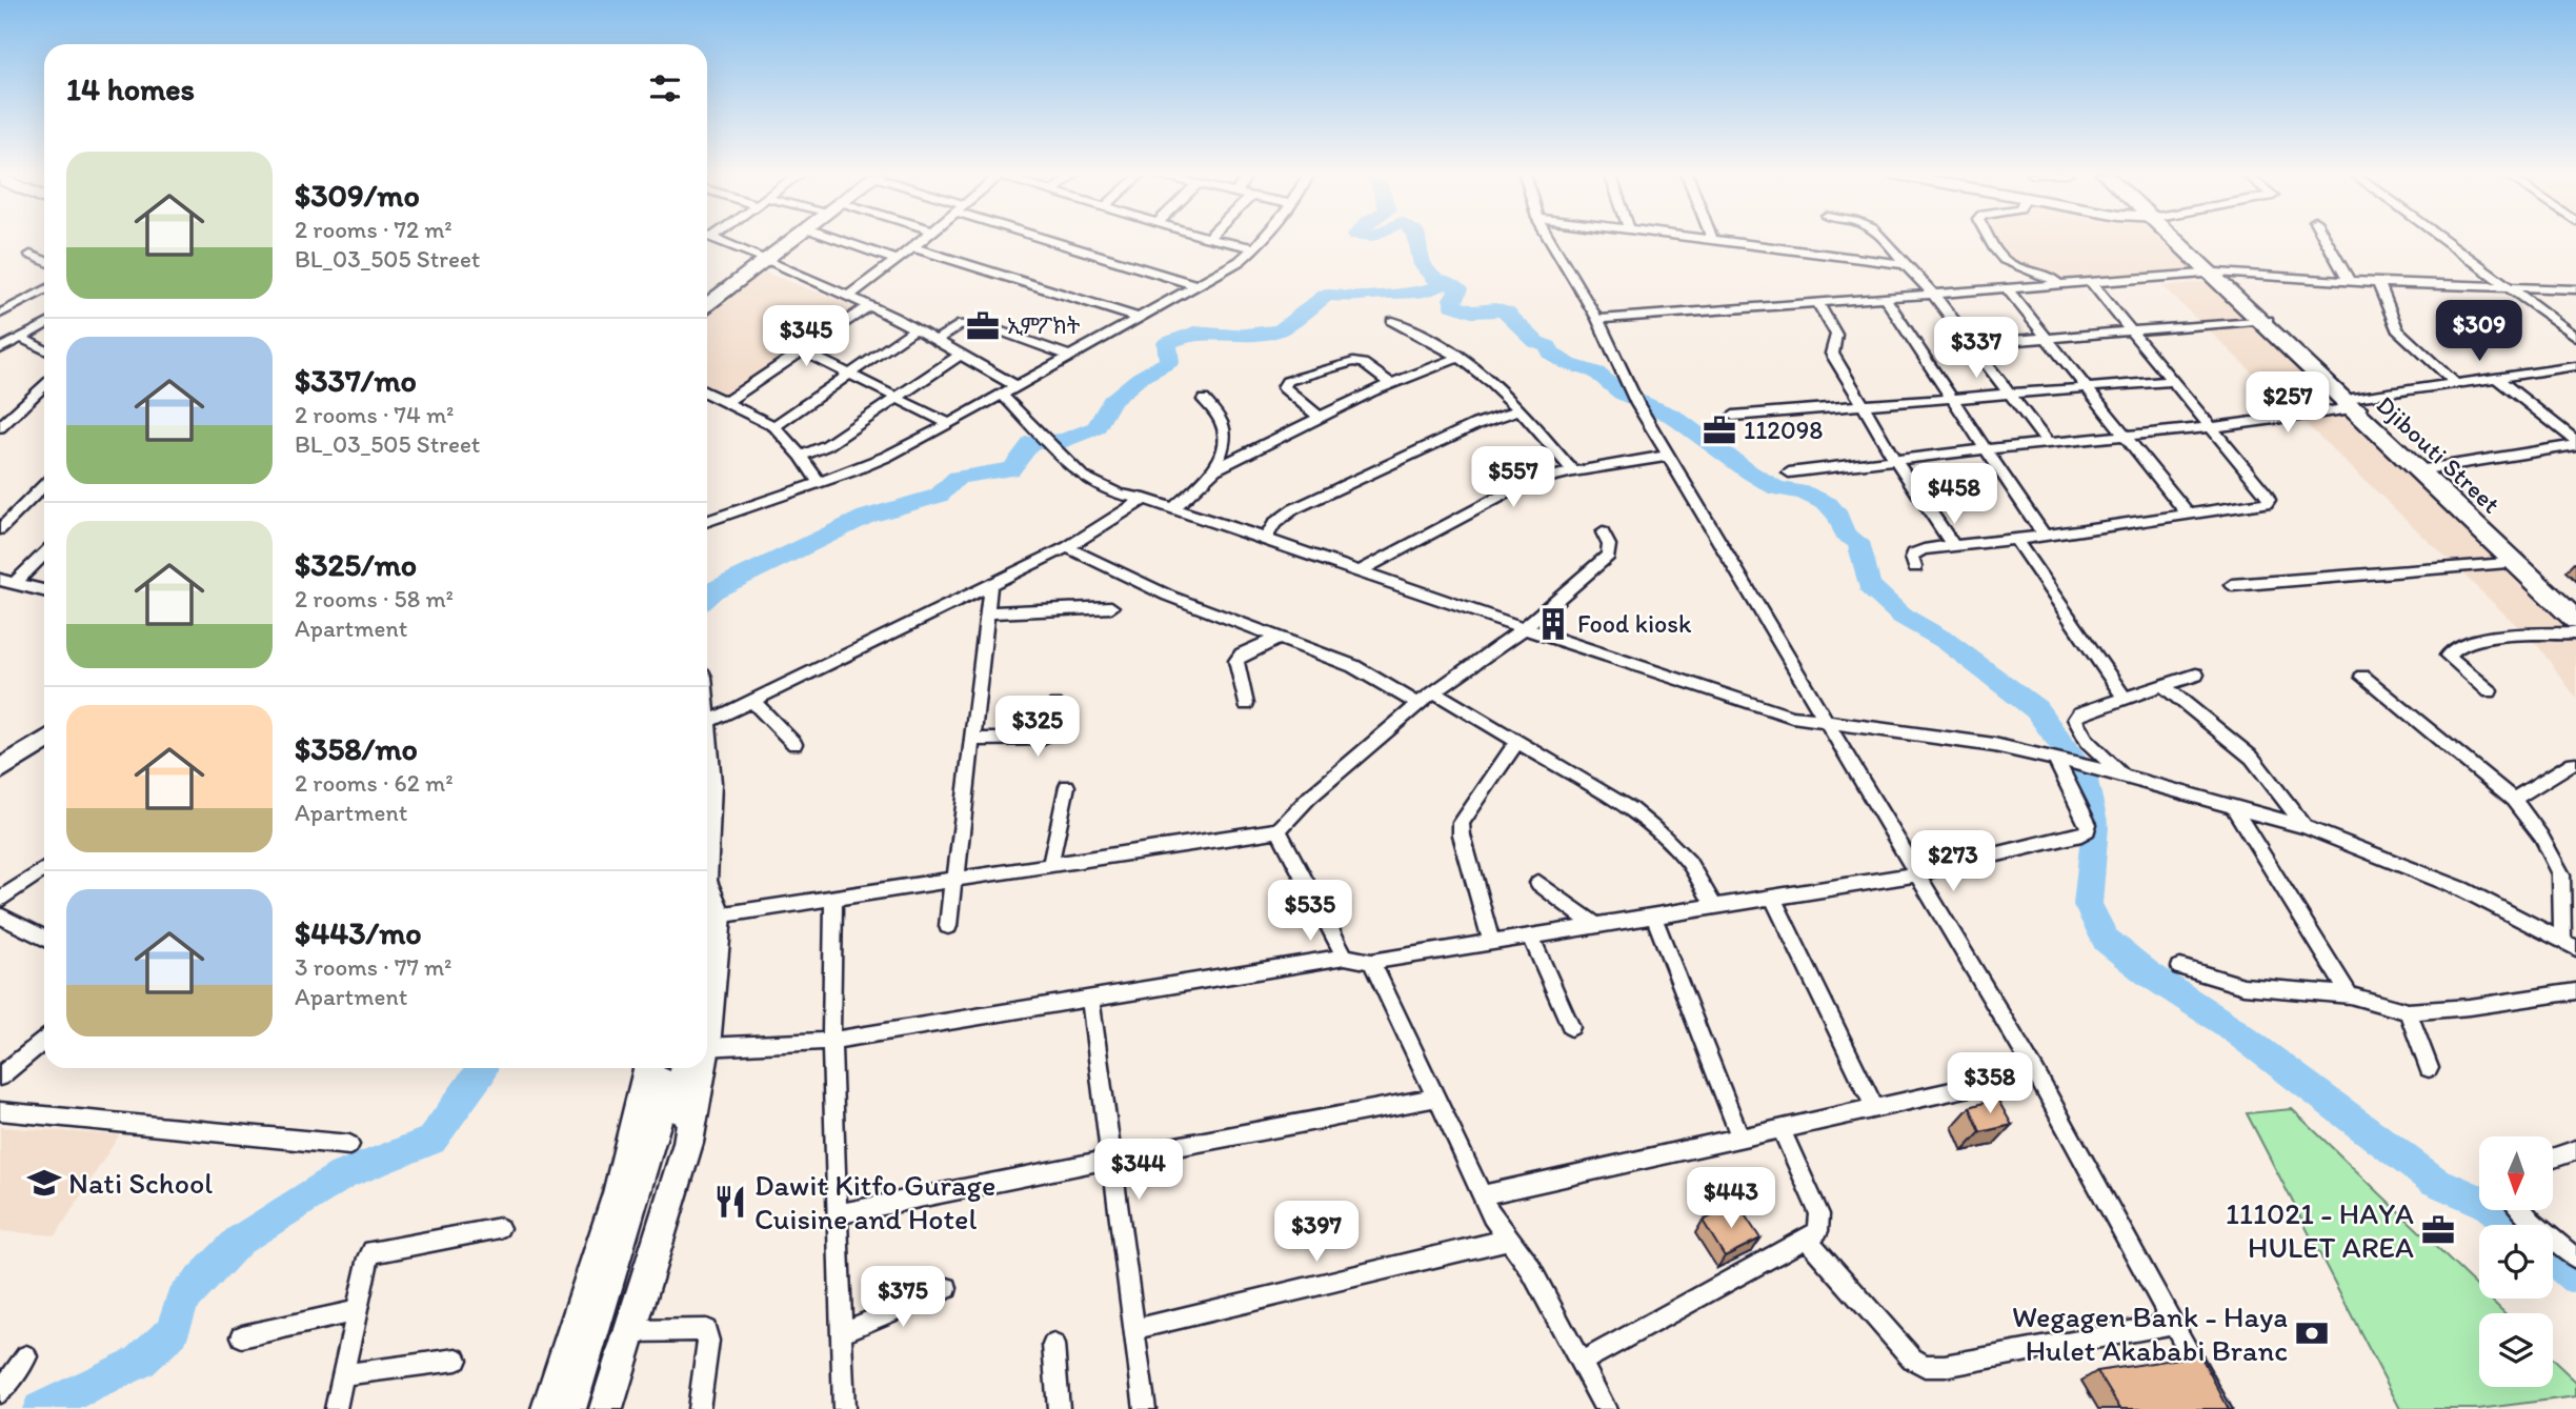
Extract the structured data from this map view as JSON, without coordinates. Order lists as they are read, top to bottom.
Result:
{
  "streets": {
    "main road": ["Djibouti Street"]
  },
  "places": {
    "office": ["ኢምፖክት", "112098", "111021 - HAYA HULET AREA"],
    "building": ["Food kiosk"],
    "school or university": ["Nati School"],
    "restaurant": ["Dawit Kitfo Gurage Cuisine and Hotel"],
    "bank": ["Wegagen Bank - Haya Hulet Akababi Branc"]
  },
  "north": "bottom",
  "page": {
    "heading": "14 homes",
    "list": [
      {
        "name": "$309/mo",
        "note": "2 rooms · 72 m² · BL_03_505 Street"
      },
      {
        "name": "$337/mo",
        "note": "2 rooms · 74 m² · BL_03_505 Street"
      },
      {
        "name": "$325/mo",
        "note": "2 rooms · 58 m² · Apartment"
      },
      {
        "name": "$358/mo",
        "note": "2 rooms · 62 m² · Apartment"
      },
      {
        "name": "$443/mo",
        "note": "3 rooms · 77 m² · Apartment"
      }
    ],
    "price": [
      "$309",
      "$345",
      "$337",
      "$257",
      "$557",
      "$458",
      "$325",
      "$273",
      "$535",
      "$358",
      "$344",
      "$443",
      "$397",
      "$375"
    ]
  }
}
